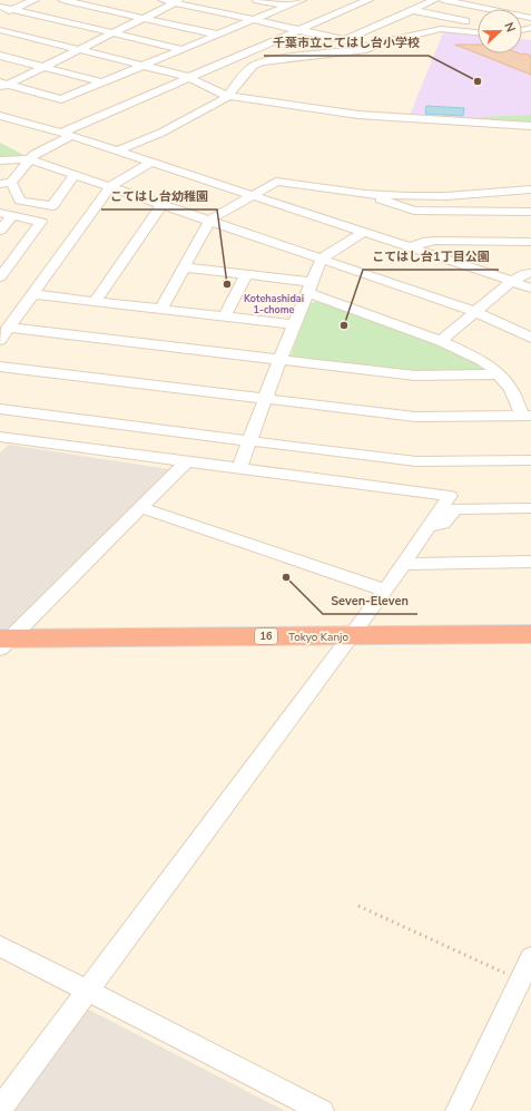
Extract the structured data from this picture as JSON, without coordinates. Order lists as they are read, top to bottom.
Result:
{
  "streets": {
    "highway": ["16", "Tokyo Kanjo"]
  },
  "districts": ["Kotehashidai 1-chome"],
  "places": [
    "千葉市立こてはし台小学校",
    "こてはし台幼稚園",
    "こてはし台1丁目公園",
    "Seven-Eleven"
  ],
  "north": "right"
}
